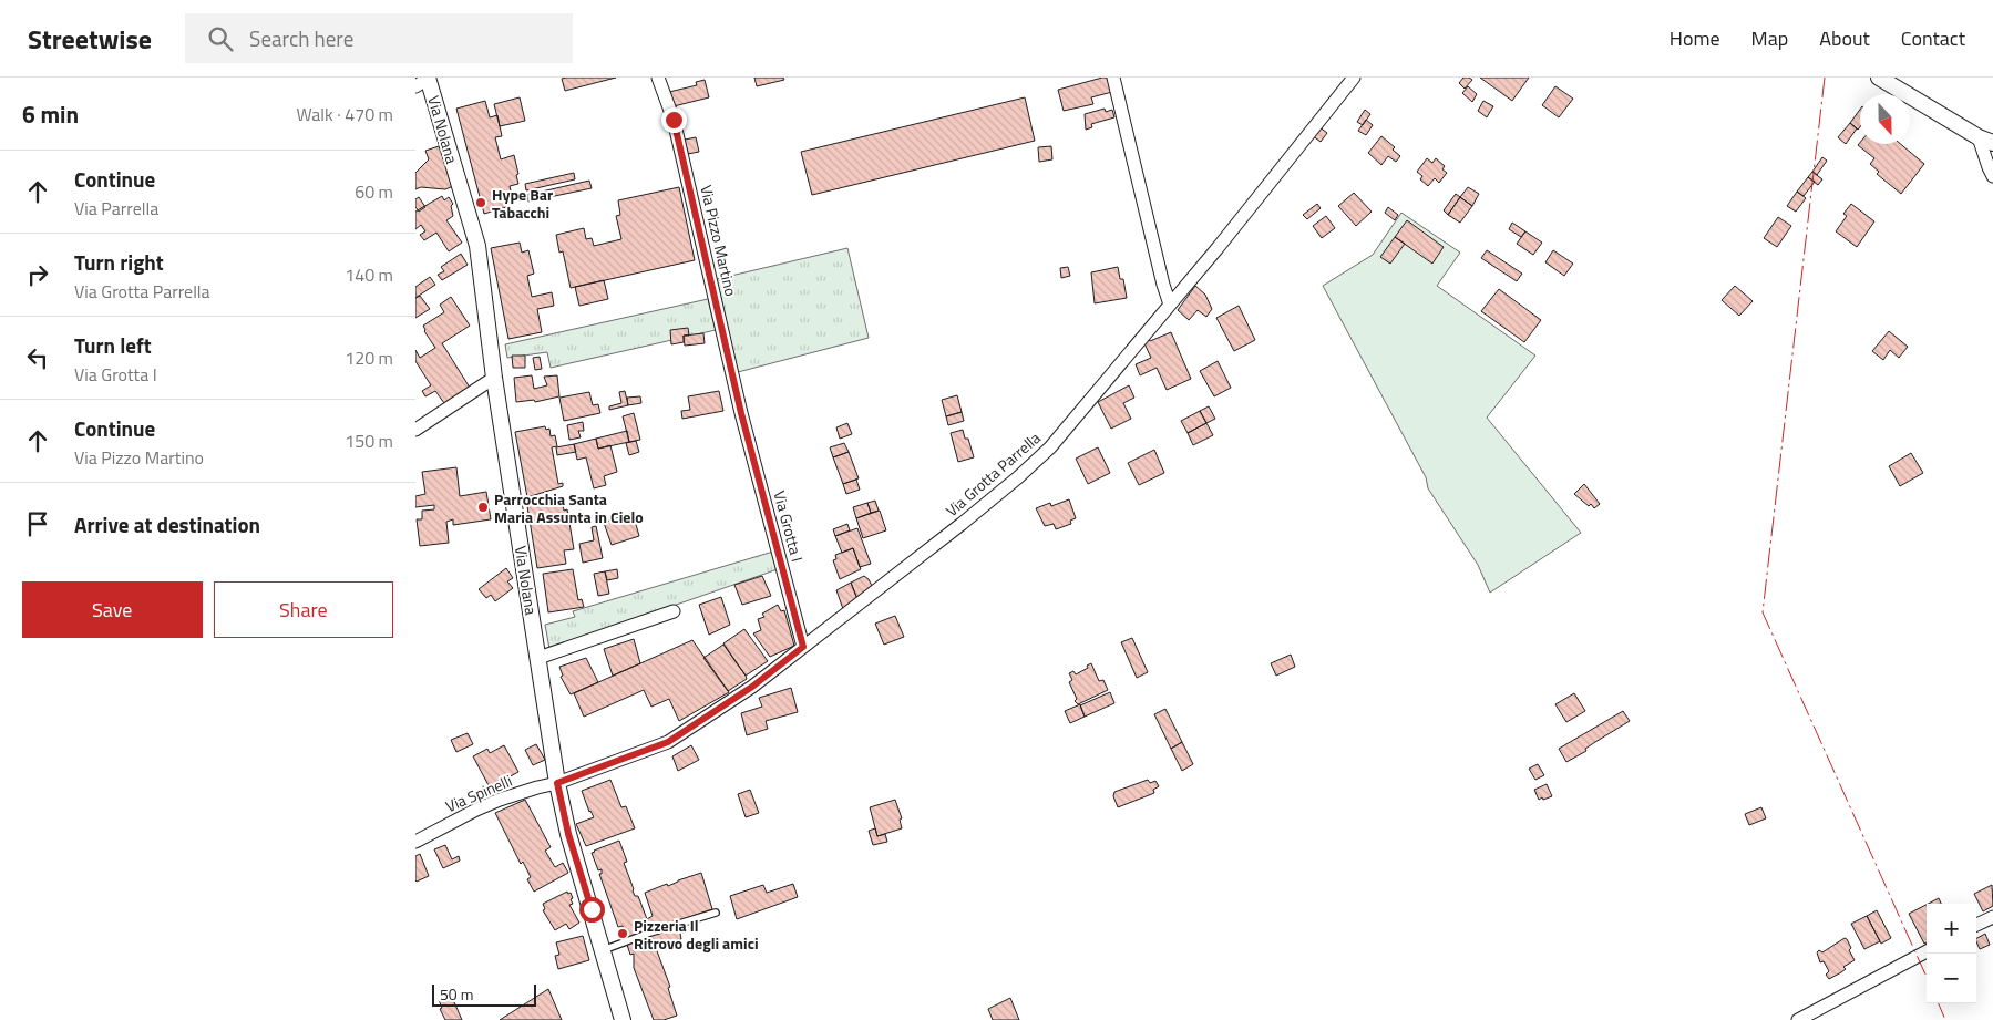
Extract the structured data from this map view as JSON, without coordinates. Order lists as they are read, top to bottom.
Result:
{
  "streets": {
    "street": [
      "Via Nolana",
      "Via Pizzo Martino",
      "Via Grotta Parrella",
      "Via Grotta I",
      "Via Spinelli"
    ]
  },
  "crossings": [
    ["Via Nolana", "Via Grotta Parrella"],
    ["Via Nolana", "Via Spinelli"],
    ["Via Pizzo Martino", "Via Grotta I"],
    ["Via Grotta Parrella", "Via Grotta I"],
    ["Via Grotta Parrella", "Via Spinelli"]
  ],
  "places": ["Hype Bar Tabacchi", "Parrocchia Santa Maria Assunta in Cielo", "Pizzeria Il Ritrovo degli amici"],
  "scale_bar": "50 m",
  "north": "bottom",
  "page": {
    "header": "Streetwise",
    "search": "Search here",
    "nav": [
      "Home",
      "Map",
      "About",
      "Contact"
    ],
    "heading": ["6 min", "Walk · 470 m"],
    "list": [
      ["Continue", "Via Parrella", "60 m"],
      ["Turn right", "Via Grotta Parrella", "140 m"],
      ["Turn left", "Via Grotta I", "120 m"],
      ["Continue", "Via Pizzo Martino", "150 m"],
      "Arrive at destination"
    ],
    "buttons": ["Save", "Share"],
    "map_buttons": ["+", "−"],
    "scale": "50 m"
  }
}
